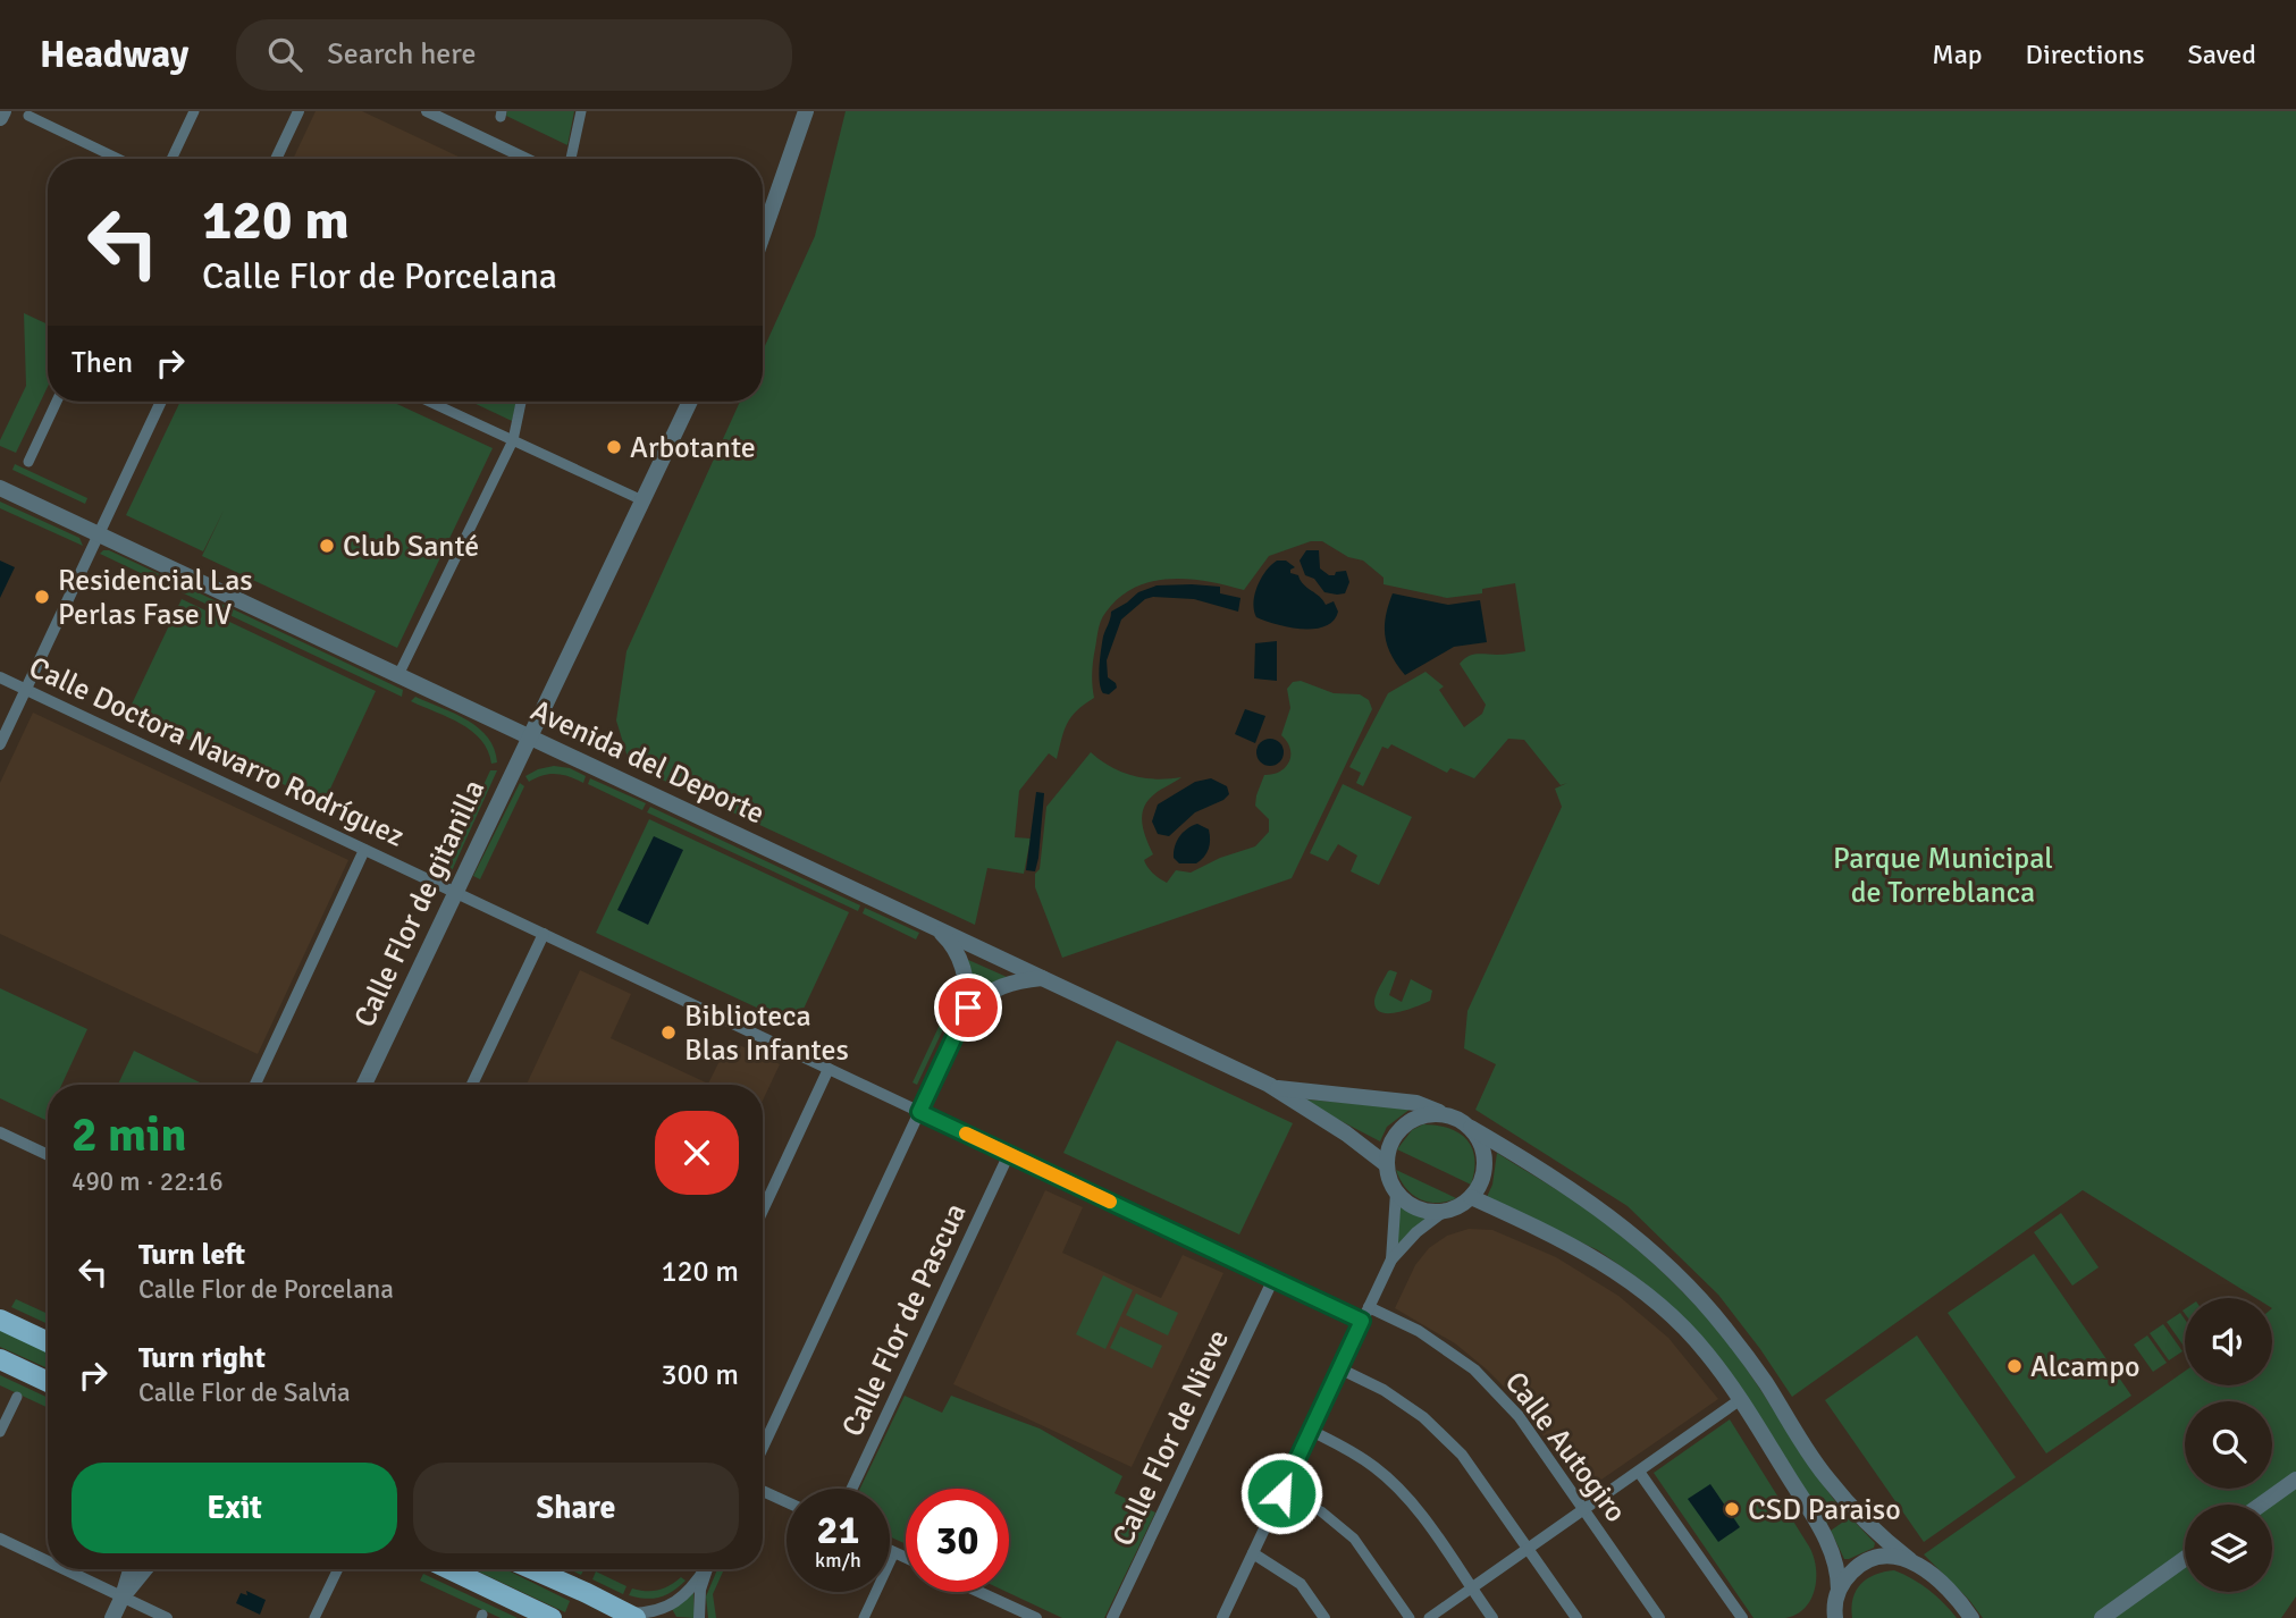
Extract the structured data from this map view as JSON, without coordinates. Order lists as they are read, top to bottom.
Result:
{
  "streets": {
    "street": [
      "Calle Doctora Navarro Rodríguez",
      "Avenida del Deporte",
      "Calle Flor de gitanilla",
      "Calle Flor de Pascua",
      "Calle Flor de Nieve",
      "Calle Autogiro"
    ]
  },
  "crossings": [
    ["Calle Doctora Navarro Rodríguez", "Calle Flor de gitanilla"],
    ["Calle Doctora Navarro Rodríguez", "Calle Flor de Pascua"],
    ["Calle Doctora Navarro Rodríguez", "Calle Flor de Nieve"],
    ["Avenida del Deporte", "Calle Flor de gitanilla"]
  ],
  "parks": ["Parque Municipal de Torreblanca"],
  "places": [
    "Arbotante",
    "Club Santé",
    "Residencial Las Perlas Fase IV",
    "Biblioteca Blas Infantes",
    "Alcampo",
    "CSD Paraiso"
  ],
  "page": {
    "header": "Headway",
    "search": "Search here",
    "nav": ["Map", "Directions", "Saved"],
    "turn": ["120 m", "Calle Flor de Porcelana"],
    "then": "Then",
    "heading": ["2 min", "490 m · 22:16"],
    "list": [
      {
        "name": "Turn left",
        "note": "Calle Flor de Porcelana",
        "value": "120 m"
      },
      {
        "name": "Turn right",
        "note": "Calle Flor de Salvia",
        "value": "300 m"
      }
    ],
    "buttons": ["Exit", "Share"],
    "speed": "21 km/h",
    "limit": "30"
  }
}
